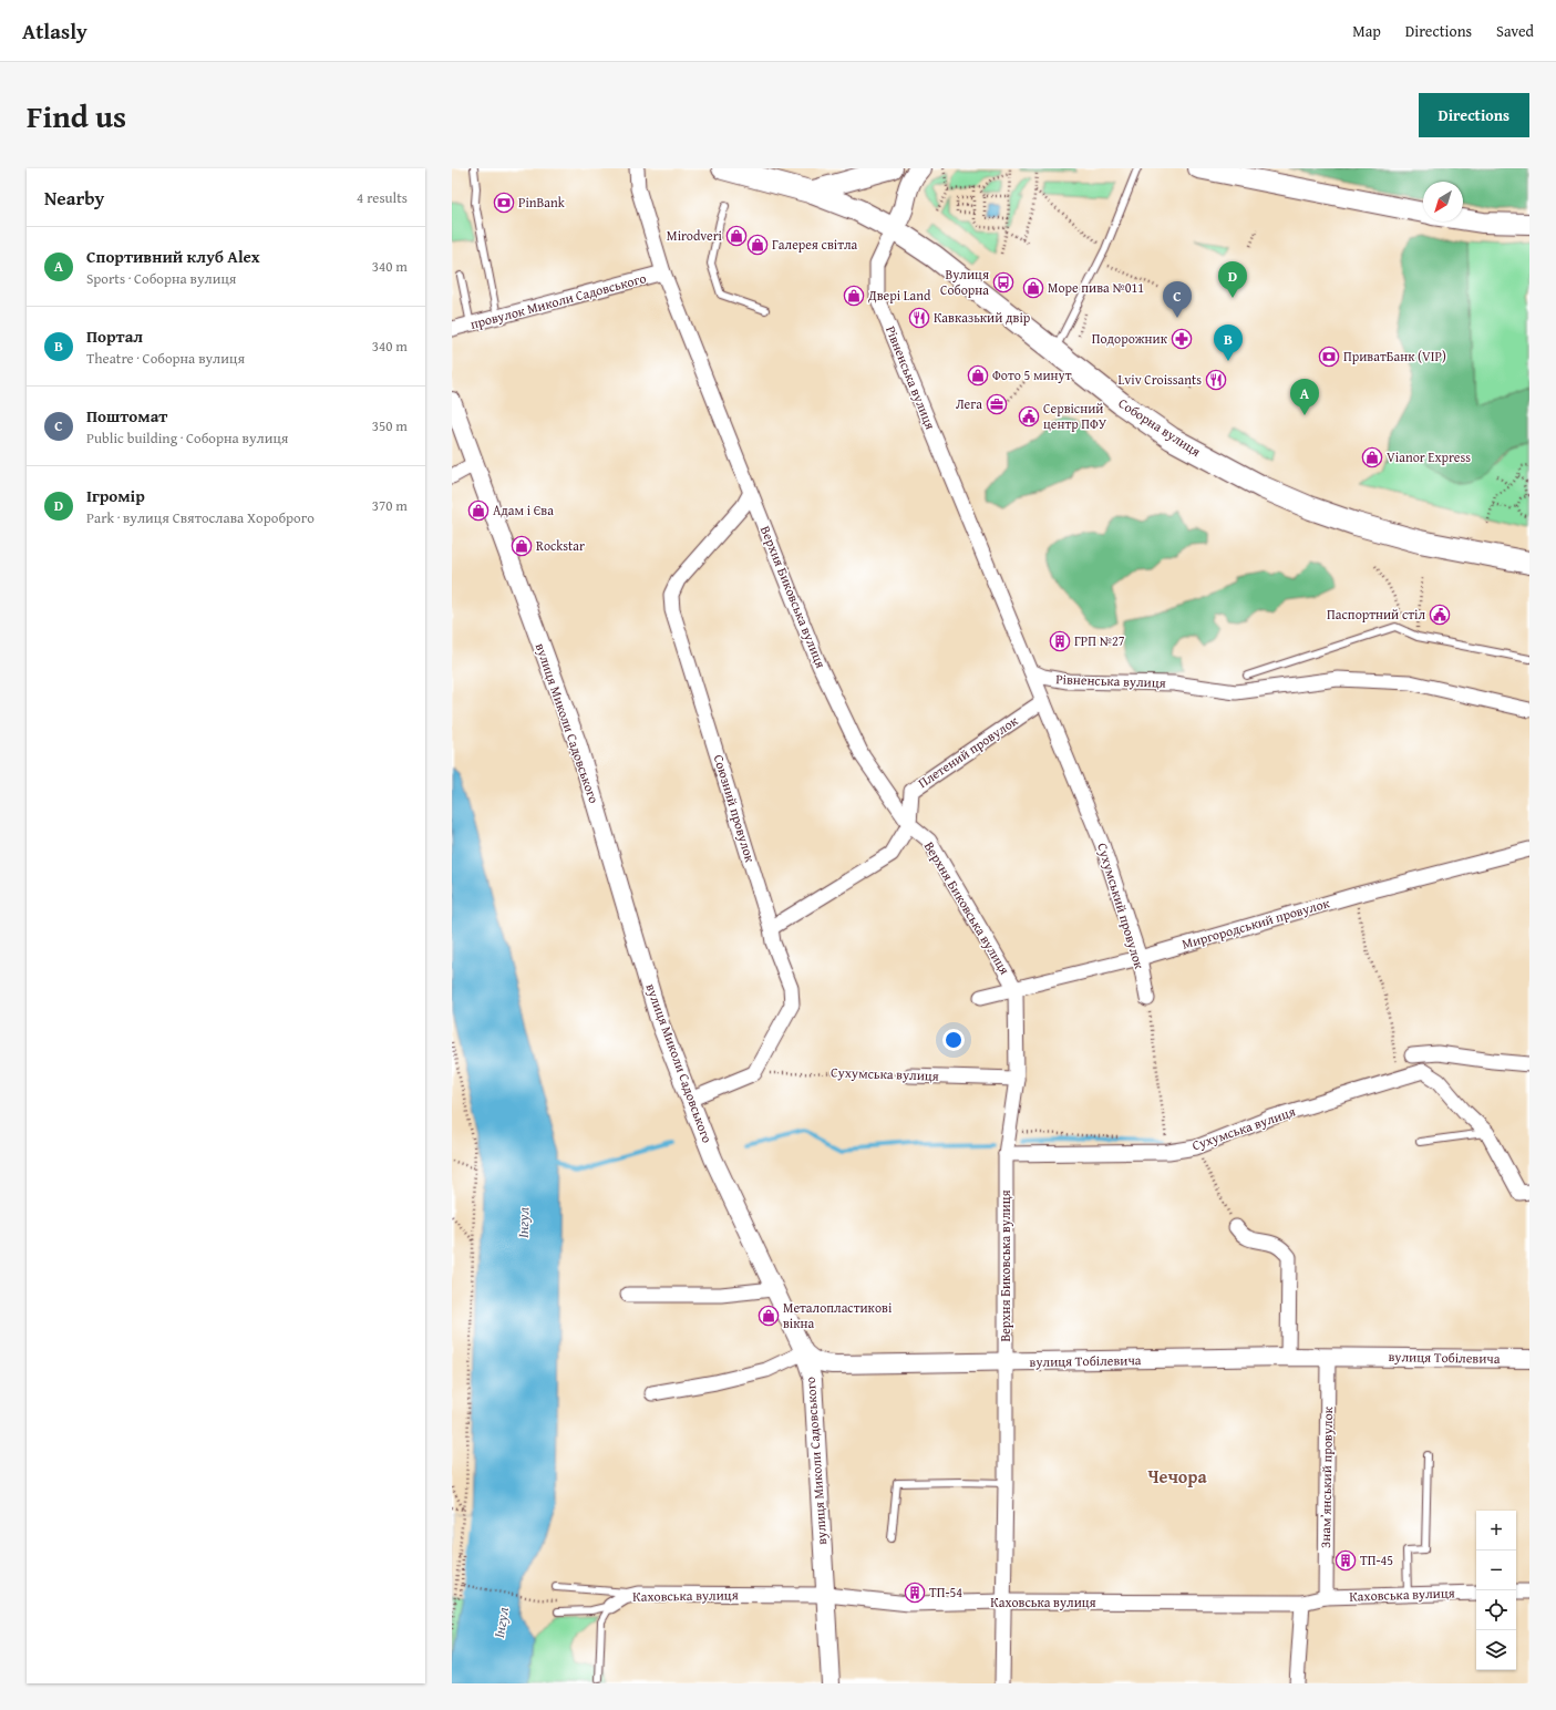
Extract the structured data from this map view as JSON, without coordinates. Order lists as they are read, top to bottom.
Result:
{
  "streets": {
    "main road": ["Соборна вулиця"],
    "street": [
      "провулок Миколи Садовського",
      "Рівненська вулиця",
      "Верхня Биковська вулиця",
      "вулиця Миколи Садовського",
      "Плетений провулок",
      "Союзний провулок",
      "Сухумський провулок",
      "Миргородський провулок",
      "Сухумська вулиця",
      "вулиця Тобілевича",
      "Знамʼянський провулок",
      "Каховська вулиця"
    ]
  },
  "crossings": [
    ["провулок Миколи Садовського", "Верхня Биковська вулиця"],
    ["Рівненська вулиця", "Соборна вулиця"],
    ["Рівненська вулиця", "Сухумський провулок"],
    ["Верхня Биковська вулиця", "Плетений провулок"],
    ["Верхня Биковська вулиця", "Союзний провулок"],
    ["Верхня Биковська вулиця", "Миргородський провулок"],
    ["Верхня Биковська вулиця", "Сухумська вулиця"],
    ["Верхня Биковська вулиця", "вулиця Тобілевича"],
    ["Верхня Биковська вулиця", "Каховська вулиця"],
    ["вулиця Миколи Садовського", "вулиця Тобілевича"],
    ["вулиця Миколи Садовського", "Каховська вулиця"],
    ["Плетений провулок", "Союзний провулок"],
    ["Плетений провулок", "Сухумський провулок"],
    ["Союзний провулок", "Сухумська вулиця"],
    ["Сухумський провулок", "Миргородський провулок"],
    ["вулиця Тобілевича", "Знамʼянський провулок"],
    ["Знамʼянський провулок", "Каховська вулиця"]
  ],
  "districts": ["Чечора"],
  "water": ["Інгул"],
  "places": {
    "bank": ["PinBank", "ПриватБанк (VIP)"],
    "shop": [
      "Mirodveri",
      "Галерея світла",
      "Море пива №011",
      "Двері Land",
      "Фото 5 минут",
      "Vianor Express",
      "Адам і Єва",
      "Rockstar",
      "Металопластикові вікна"
    ],
    "bus stop": ["Вулиця Соборна"],
    "restaurant": ["Кавказький двір", "Lviv Croissants"],
    "pharmacy": ["Подорожник"],
    "office": ["Лега"],
    "public building": ["Cервісний центр ПФУ", "Паспортний стіл"],
    "building": ["ГРП №27", "ТП-45", "ТП-54"]
  },
  "north": "bottom left",
  "page": {
    "header": "Atlasly",
    "nav": ["Map", "Directions", "Saved"],
    "title": "Find us",
    "buttons": "Directions",
    "heading": ["Nearby", "4 results"],
    "list": [
      {
        "mark": "A",
        "name": "Спортивний клуб Alex",
        "note": "Sports · Соборна вулиця",
        "value": "340 m"
      },
      {
        "mark": "B",
        "name": "Портал",
        "note": "Theatre · Соборна вулиця",
        "value": "340 m"
      },
      {
        "mark": "C",
        "name": "Поштомат",
        "note": "Public building · Соборна вулиця",
        "value": "350 m"
      },
      {
        "mark": "D",
        "name": "Ігромір",
        "note": "Park · вулиця Святослава Хороброго",
        "value": "370 m"
      }
    ],
    "pins": [
      "D",
      "C",
      "B",
      "A"
    ],
    "map_buttons": ["+", "−"]
  }
}
